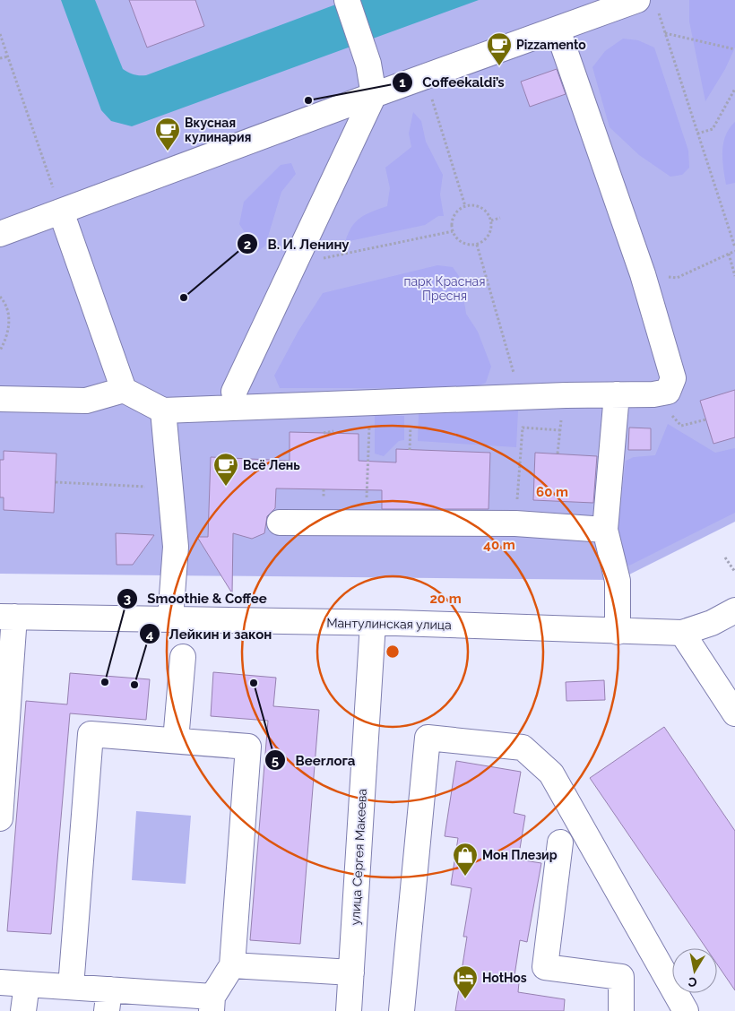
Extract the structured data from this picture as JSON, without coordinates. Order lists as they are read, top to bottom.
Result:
{
  "streets": {
    "street": ["Мантулинская улица", "улица Сергея Макеева"]
  },
  "crossings": [
    ["Мантулинская улица", "улица Сергея Макеева"]
  ],
  "parks": ["парк Красная Пресня"],
  "places": {
    "cafe": ["Pizzamento", "Вкусная кулинария", "Всё Лень"],
    "other": [
      "Coffeekaldi’s",
      "В. И. Ленину",
      "Smoothie & Coffee",
      "Beerлога",
      "Лейкин и закон"
    ],
    "shop": ["Мон Плезир"],
    "hotel": ["HotHos"]
  },
  "north": "bottom",
  "rings": ["60 m", "40 m", "20 m"]
}
